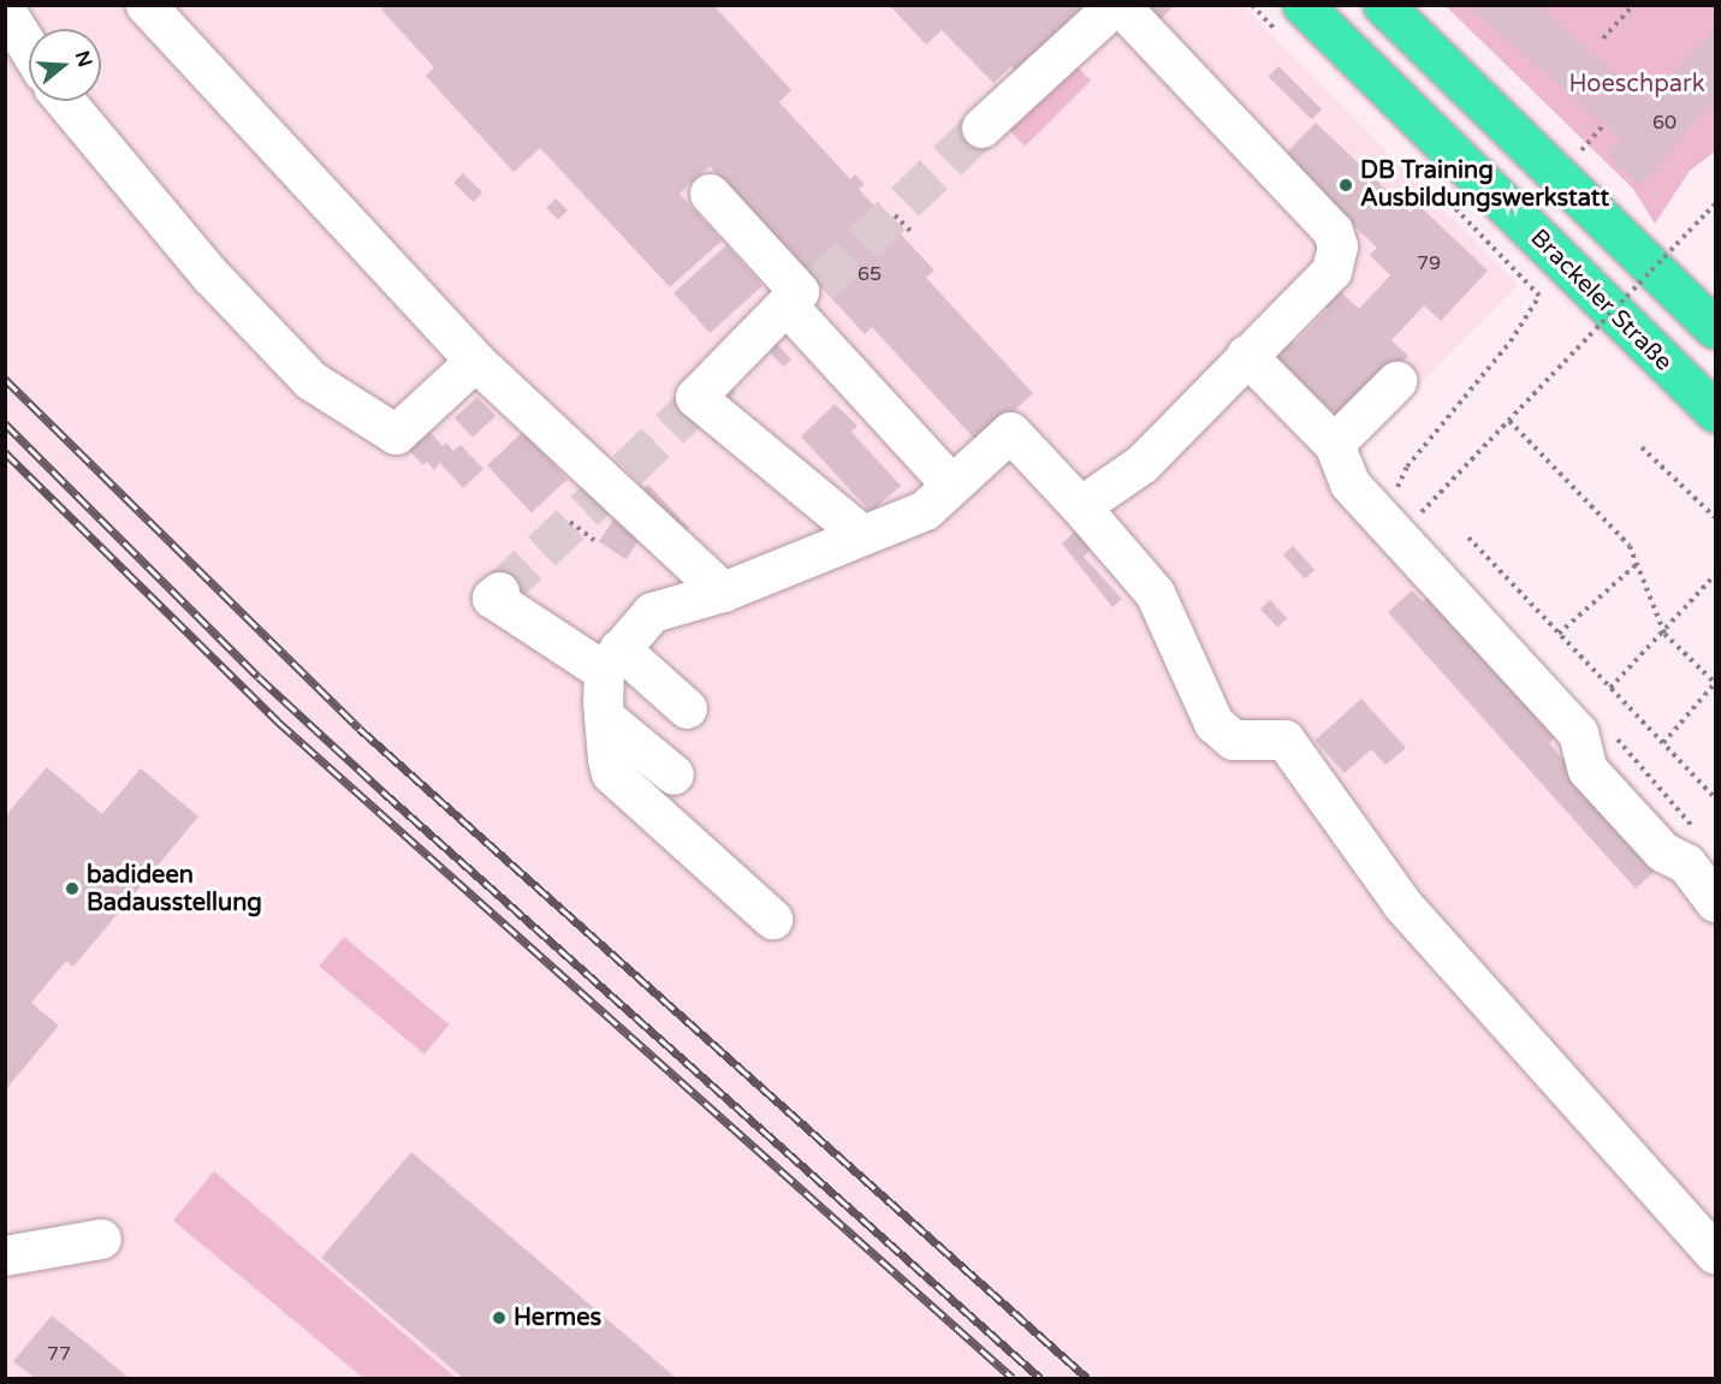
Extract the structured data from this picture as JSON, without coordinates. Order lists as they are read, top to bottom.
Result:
{
  "streets": {
    "highway": ["Brackeler Straße"]
  },
  "parks": ["Hoeschpark"],
  "places": ["DB Training Ausbildungswerkstatt", "badideen Badausstellung", "Hermes"],
  "house_numbers": [
    "60",
    "79",
    "65",
    "77"
  ],
  "north": "right"
}
